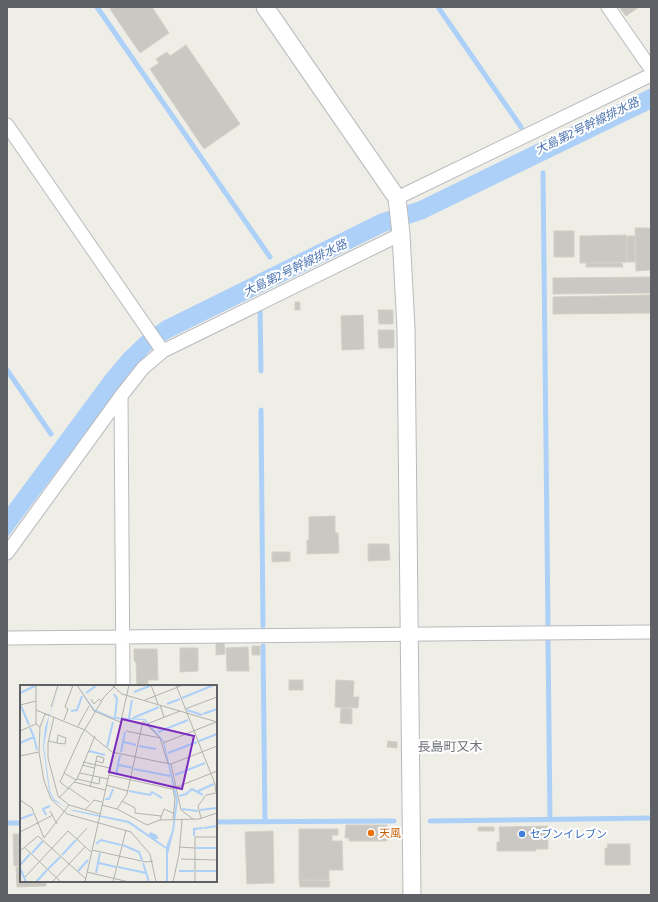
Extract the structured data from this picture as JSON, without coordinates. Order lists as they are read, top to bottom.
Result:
{
  "districts": ["長島町又木"],
  "water": ["大島第2号幹線排水路"],
  "places": ["天風", "セブンイレブン"]
}
